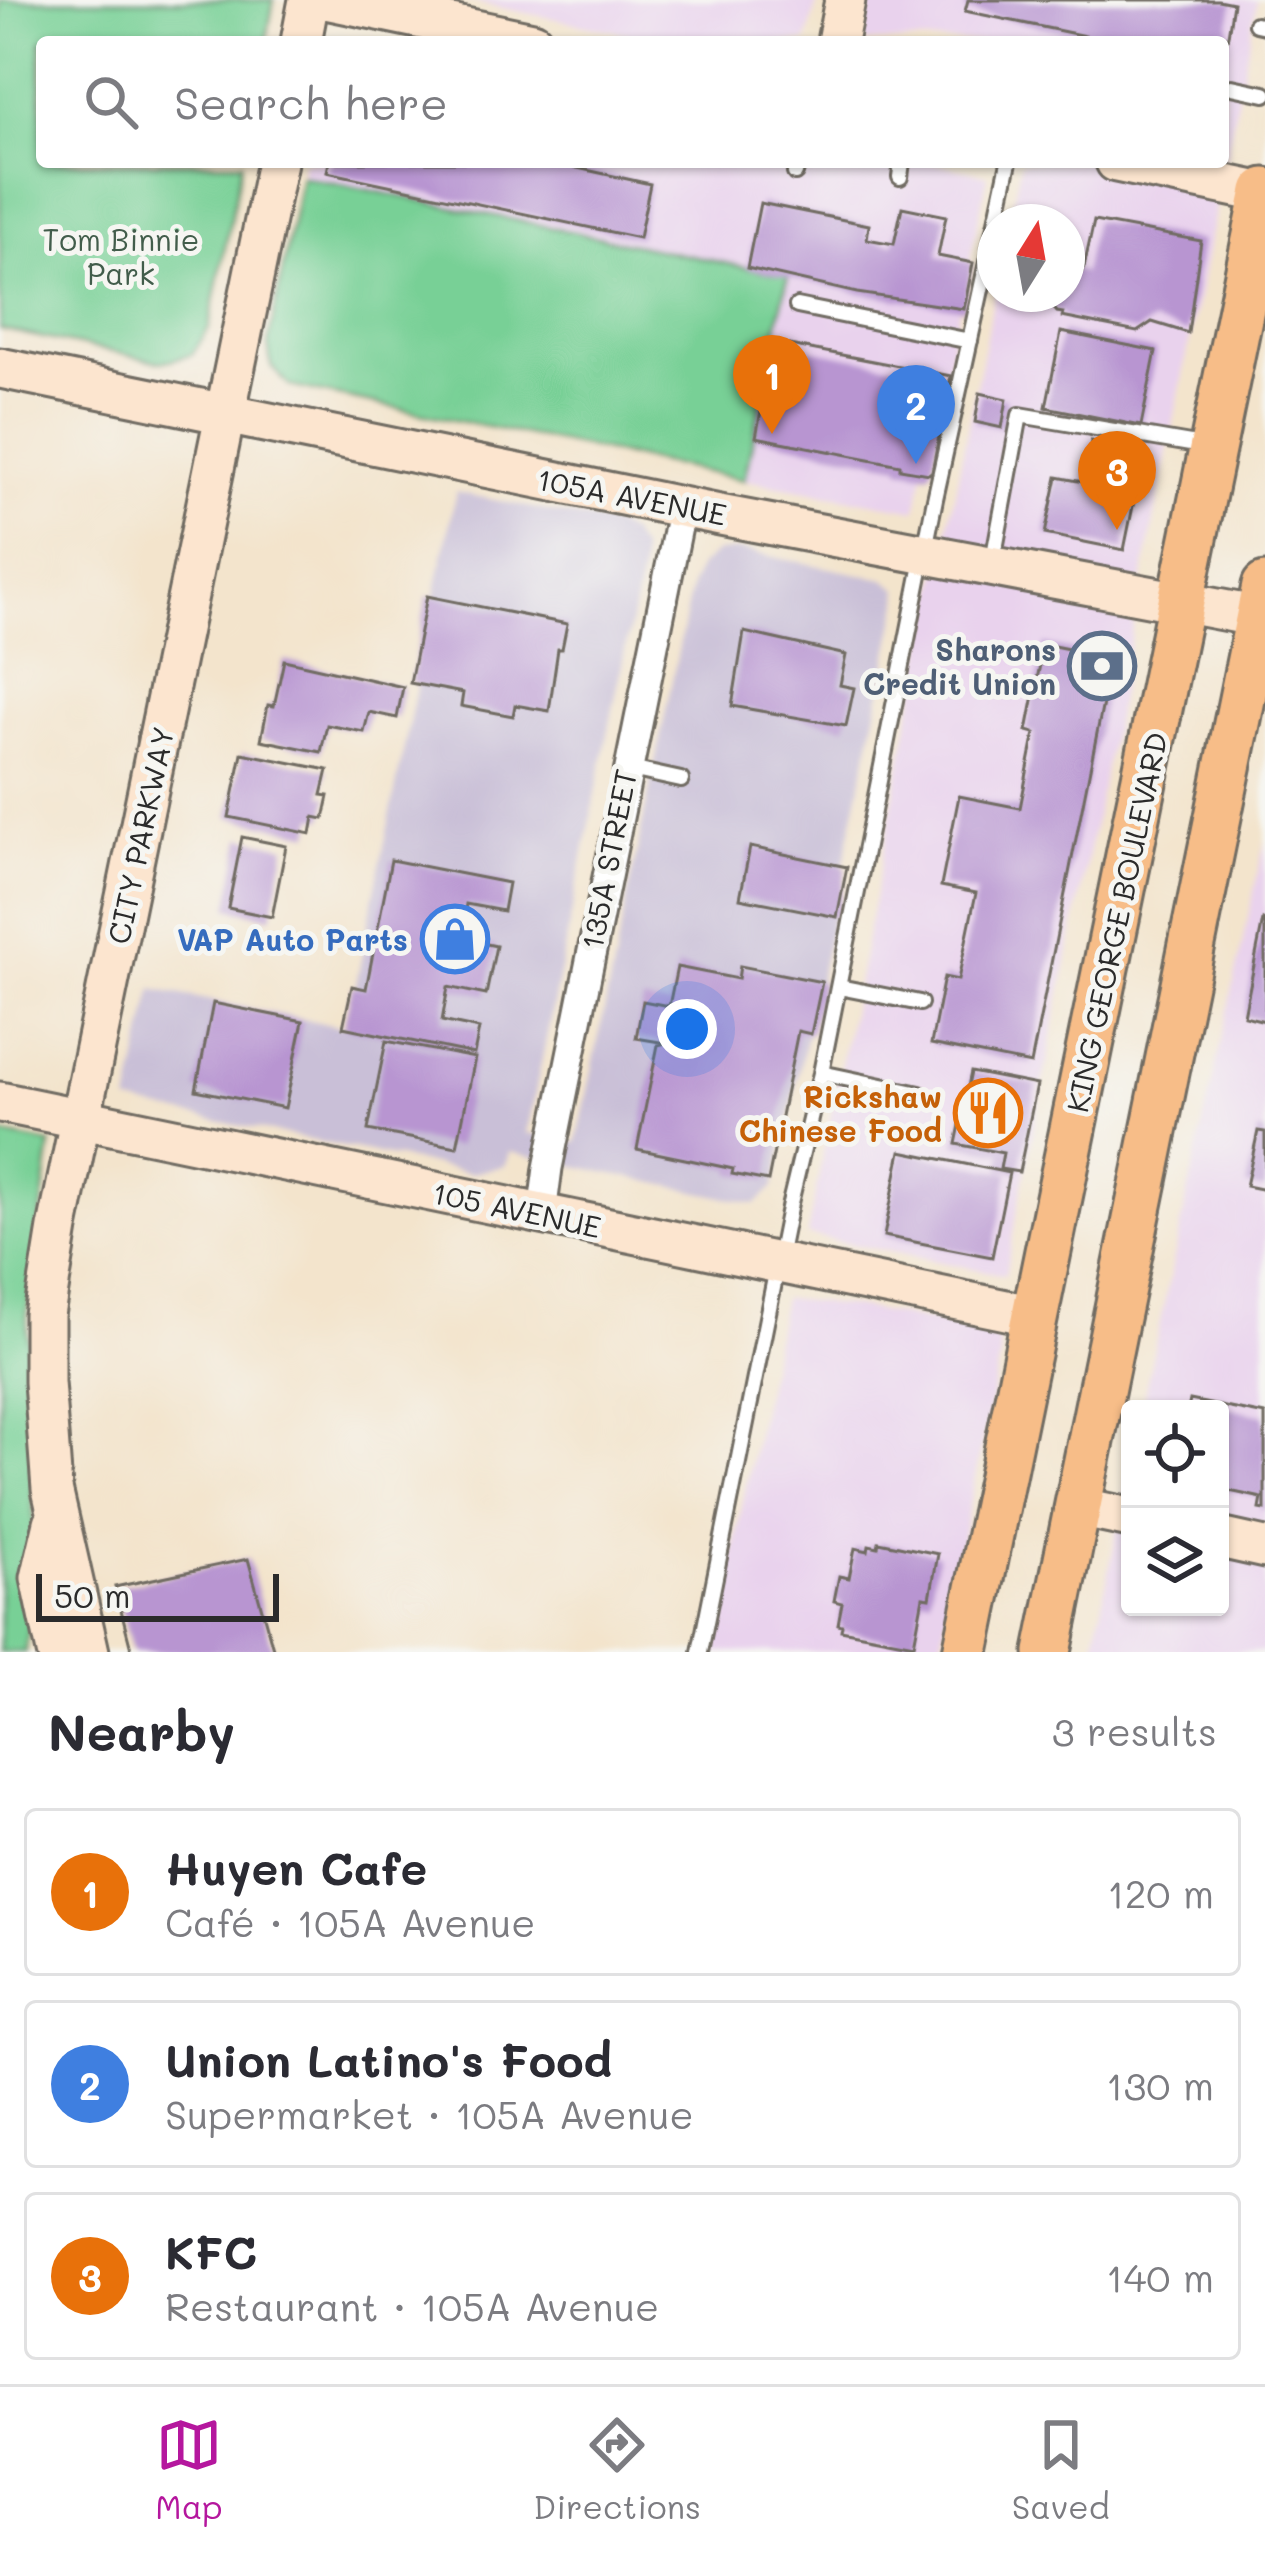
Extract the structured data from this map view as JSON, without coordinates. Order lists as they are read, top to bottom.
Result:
{
  "streets": {
    "main road": ["KING GEORGE BOULEVARD"],
    "street": [
      "105A AVENUE",
      "CITY PARKWAY",
      "135A STREET",
      "105 AVENUE"
    ]
  },
  "crossings": [
    ["105A AVENUE", "CITY PARKWAY"],
    ["105A AVENUE", "135A STREET"],
    ["105A AVENUE", "KING GEORGE BOULEVARD"],
    ["CITY PARKWAY", "105 AVENUE"],
    ["135A STREET", "105 AVENUE"],
    ["KING GEORGE BOULEVARD", "105 AVENUE"]
  ],
  "parks": ["Tom Binnie Park"],
  "places": {
    "bank": ["Sharons Credit Union"],
    "shop": ["VAP Auto Parts"],
    "restaurant": ["Rickshaw Chinese Food"]
  },
  "scale_bar": "50 m",
  "north": "top",
  "page": {
    "search": "Search here",
    "pins": ["1", "2", "3"],
    "scale": "50 m",
    "heading": ["Nearby", "3 results"],
    "list": [
      {
        "mark": "1",
        "name": "Huyen Cafe",
        "note": "Café · 105A Avenue",
        "value": "120 m"
      },
      {
        "mark": "2",
        "name": "Union Latino's Food",
        "note": "Supermarket · 105A Avenue",
        "value": "130 m"
      },
      {
        "mark": "3",
        "name": "KFC",
        "note": "Restaurant · 105A Avenue",
        "value": "140 m"
      }
    ],
    "nav": ["Map", "Directions", "Saved"]
  }
}
